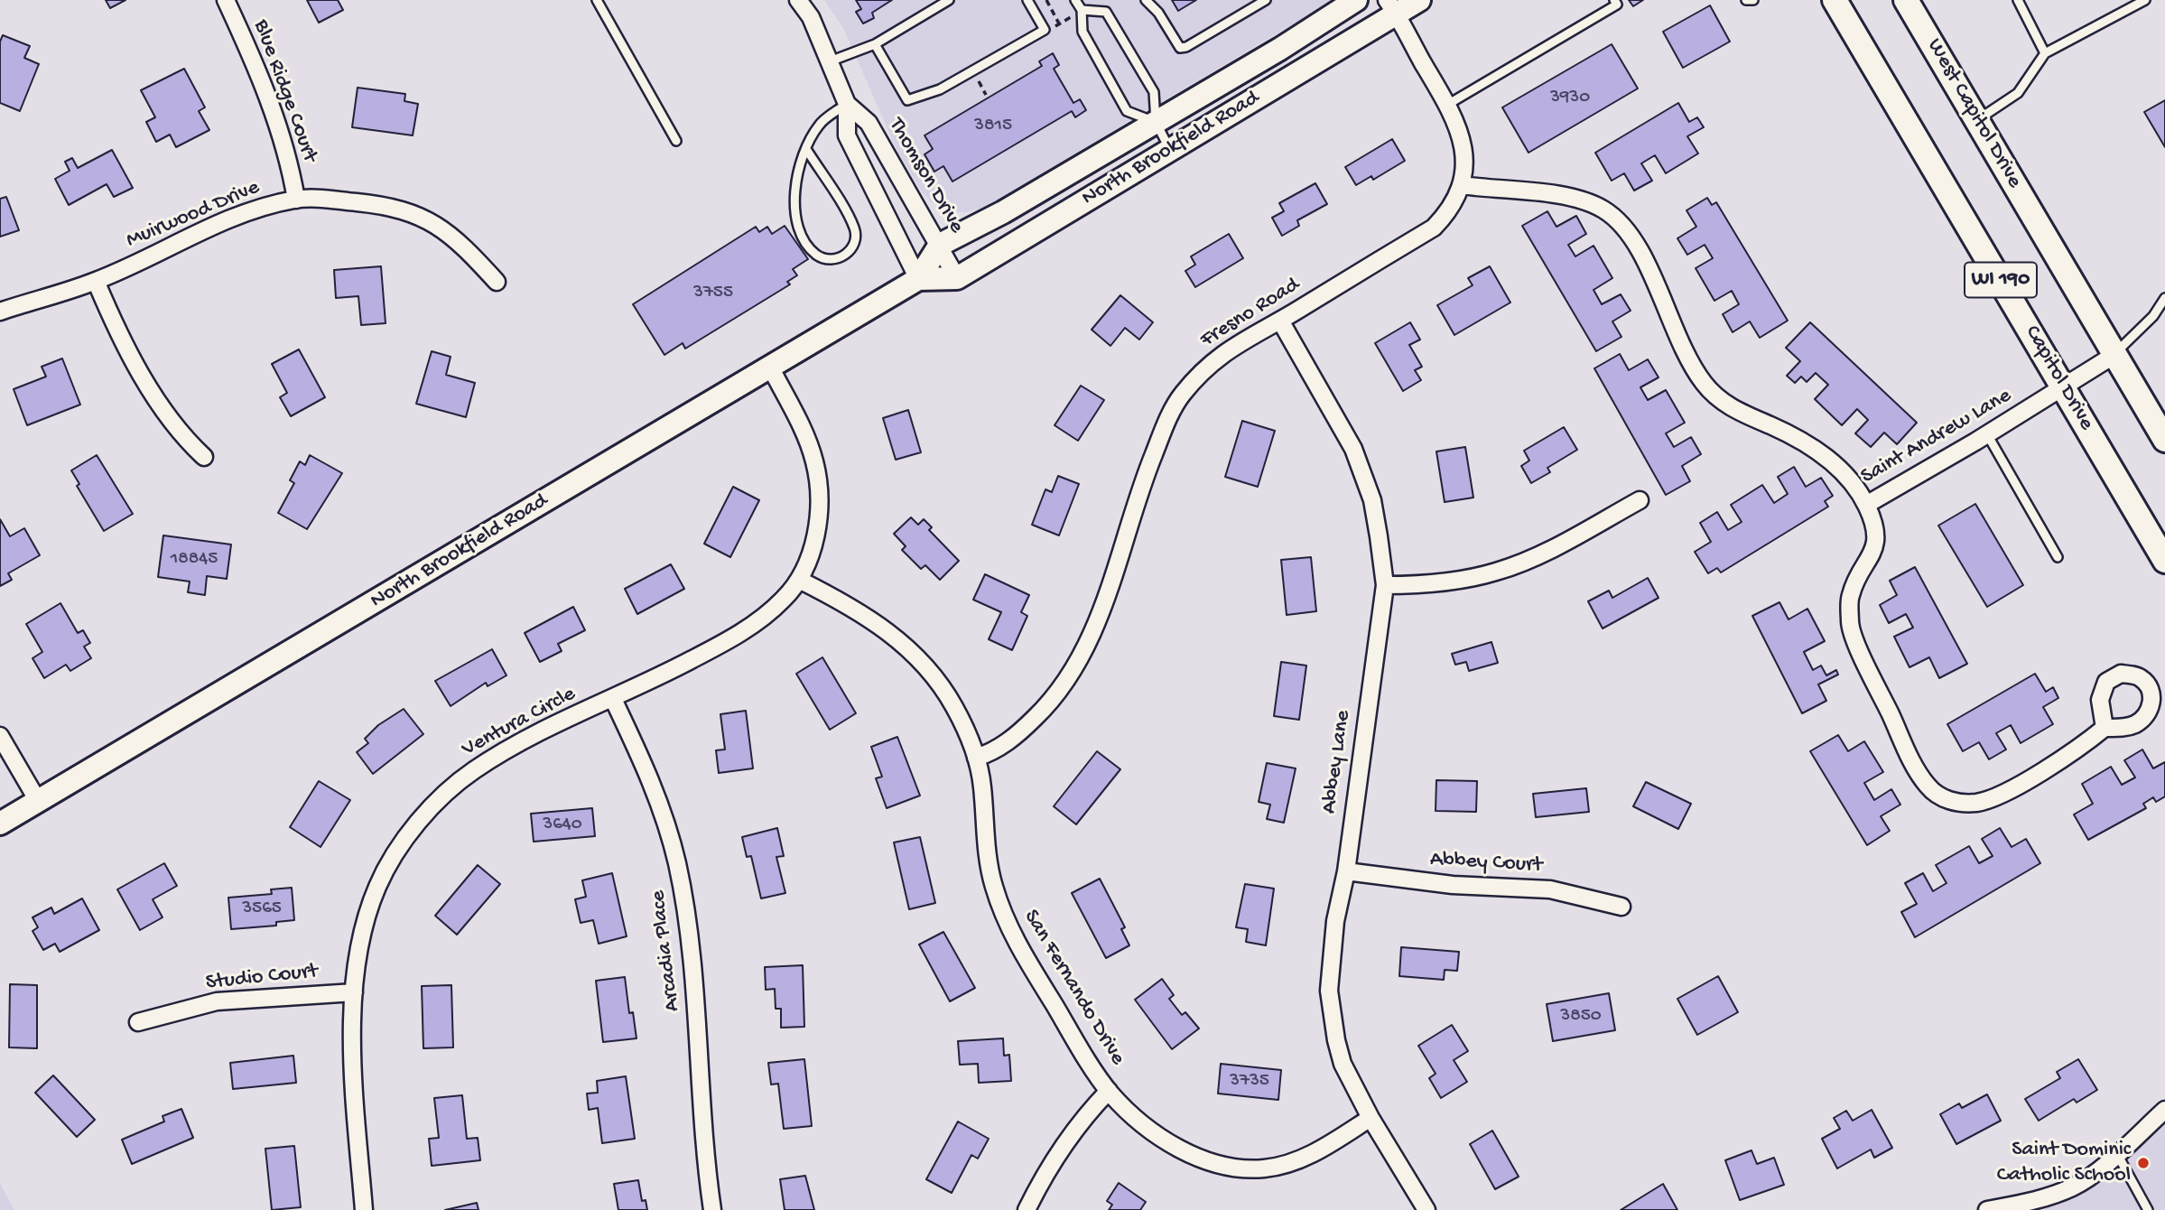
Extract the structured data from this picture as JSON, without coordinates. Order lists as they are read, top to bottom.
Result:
{
  "streets": {
    "main road": ["West Capitol Drive", "WI 190", "Capitol Drive"],
    "street": [
      "Blue Ridge Court",
      "North Brookfield Road",
      "Thomson Drive",
      "Muirwood Drive",
      "Fresno Road",
      "Saint Andrew Lane",
      "Ventura Circle",
      "Abbey Lane",
      "Abbey Court",
      "Arcadia Place",
      "Studio Court",
      "San Fernando Drive"
    ]
  },
  "crossings": [
    ["Blue Ridge Court", "Muirwood Drive"],
    ["West Capitol Drive", "WI 190"],
    ["West Capitol Drive", "Saint Andrew Lane"],
    ["North Brookfield Road", "Thomson Drive"],
    ["North Brookfield Road", "Fresno Road"],
    ["North Brookfield Road", "Ventura Circle"],
    ["WI 190", "Saint Andrew Lane"],
    ["Fresno Road", "Saint Andrew Lane"],
    ["Fresno Road", "Abbey Lane"],
    ["Fresno Road", "San Fernando Drive"],
    ["Capitol Drive", "Saint Andrew Lane"],
    ["Ventura Circle", "Arcadia Place"],
    ["Ventura Circle", "Studio Court"],
    ["Ventura Circle", "San Fernando Drive"],
    ["Abbey Lane", "Abbey Court"],
    ["Abbey Lane", "San Fernando Drive"]
  ],
  "places": ["Saint Dominic Catholic School"],
  "house_numbers": [
    "3930",
    "3815",
    "3755",
    "18845",
    "3640",
    "3565",
    "3850",
    "3735"
  ]
}
